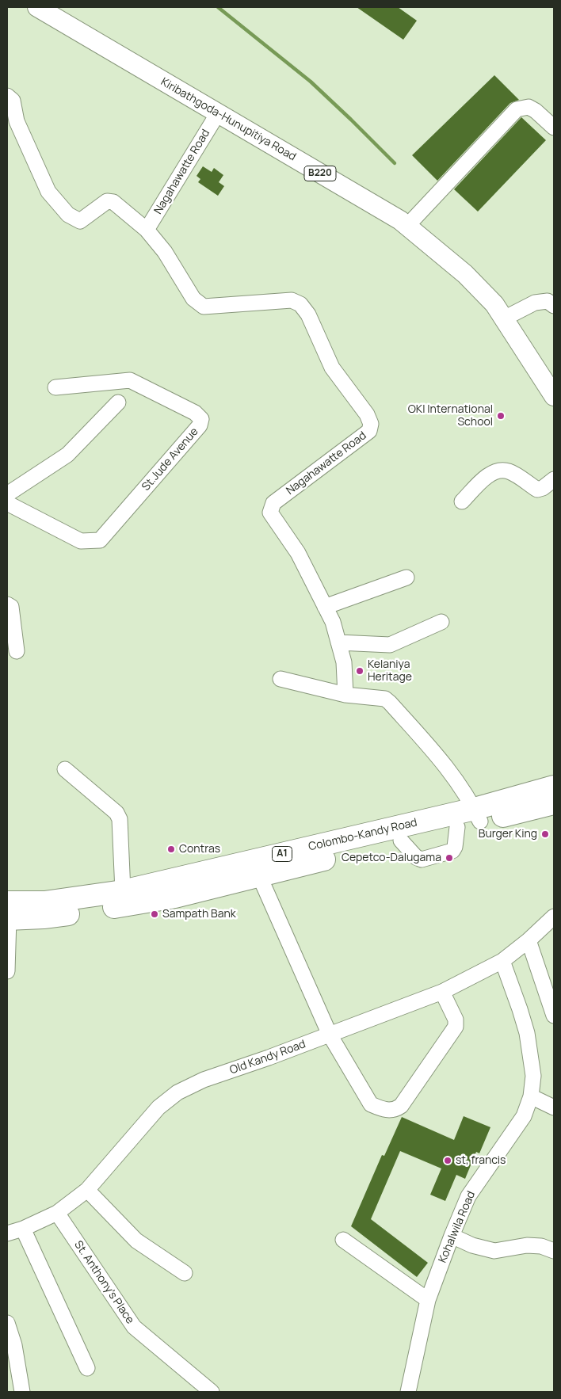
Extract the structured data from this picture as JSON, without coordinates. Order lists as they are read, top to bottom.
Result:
{
  "streets": {
    "highway": ["Colombo-Kandy Road", "A1"],
    "main road": ["Kiribathgoda-Hunupitiya Road", "B220"],
    "street": [
      "Nagahawatte Road",
      "St.Jude Avenue",
      "Old Kandy Road",
      "Kohalwila Road",
      "St. Anthony’s Place"
    ]
  },
  "crossings": [
    ["Kiribathgoda-Hunupitiya Road", "Nagahawatte Road"],
    ["Old Kandy Road", "Kohalwila Road"],
    ["Old Kandy Road", "St. Anthony’s Place"]
  ],
  "places": [
    "OKI International School",
    "Kelaniya Heritage",
    "Burger King",
    "Contras",
    "Cepetco-Dalugama",
    "Sampath Bank",
    "st, francis"
  ]
}
